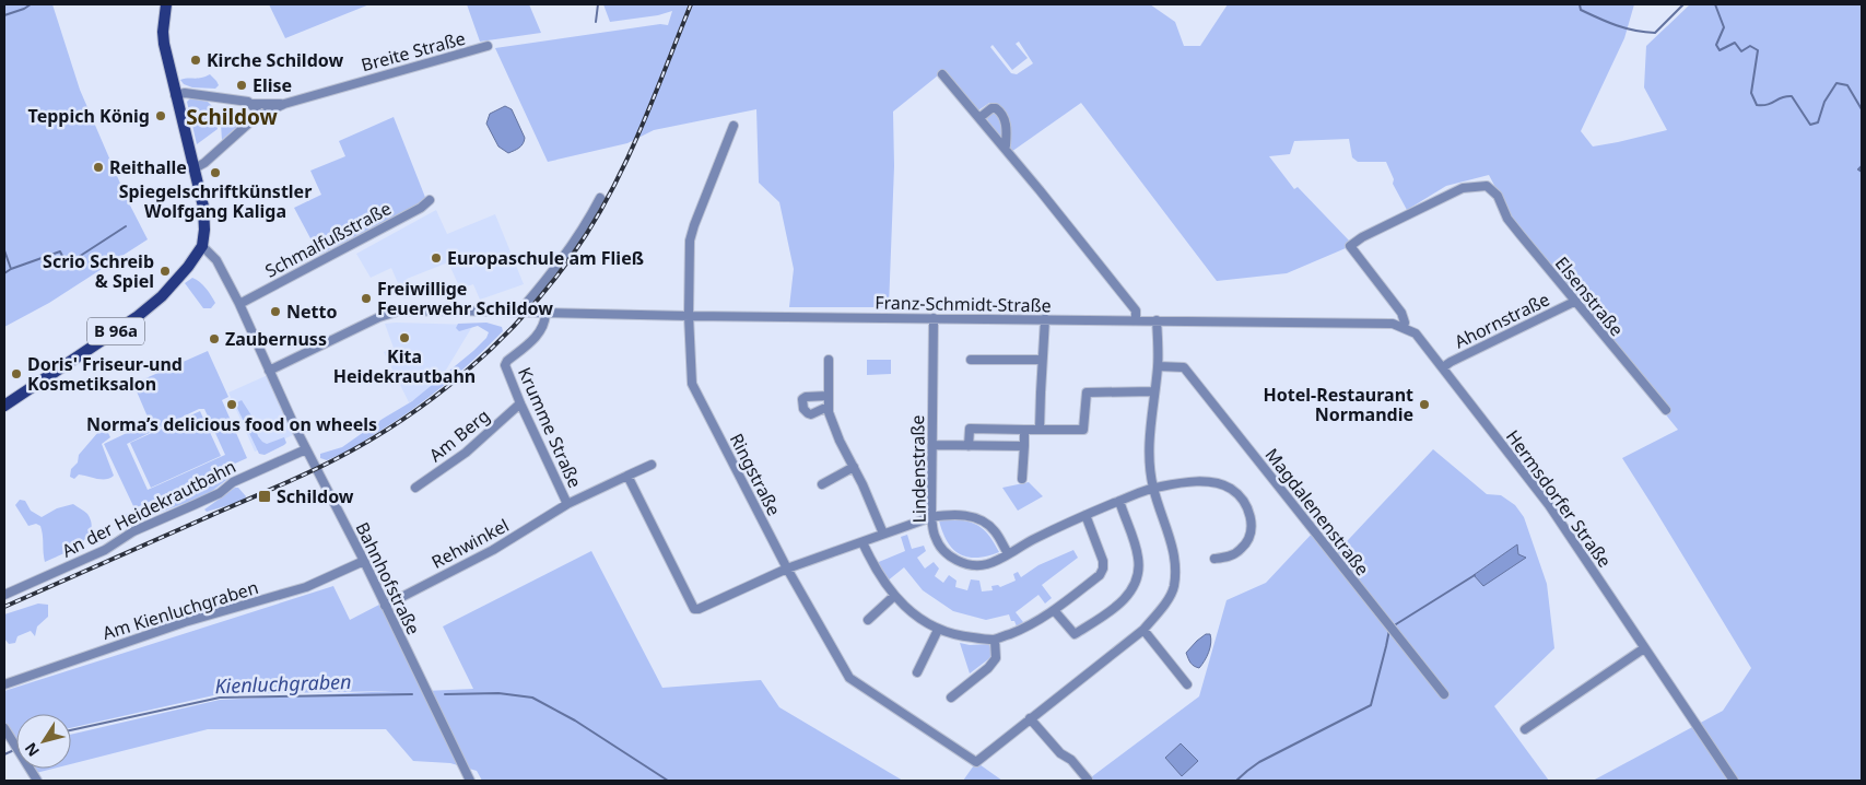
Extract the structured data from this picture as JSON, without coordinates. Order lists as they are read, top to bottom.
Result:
{
  "streets": {
    "main road": ["B 96a"],
    "street": [
      "Breite Straße",
      "Schmalfußstraße",
      "Elsenstraße",
      "Franz-Schmidt-Straße",
      "Ahornstraße",
      "Krumme Straße",
      "Am Berg",
      "Lindenstraße",
      "Ringstraße",
      "Hermsdorfer Straße",
      "An der Heidekrautbahn",
      "Magdalenenstraße",
      "Rehwinkel",
      "Bahnhofstraße",
      "Am Kienluchgraben"
    ]
  },
  "crossings": [
    ["Schmalfußstraße", "Bahnhofstraße"],
    ["Elsenstraße", "Ahornstraße"],
    ["Elsenstraße", "Hermsdorfer Straße"],
    ["Franz-Schmidt-Straße", "Krumme Straße"],
    ["Franz-Schmidt-Straße", "Lindenstraße"],
    ["Franz-Schmidt-Straße", "Ringstraße"],
    ["Franz-Schmidt-Straße", "Hermsdorfer Straße"],
    ["Franz-Schmidt-Straße", "Bahnhofstraße"],
    ["Ahornstraße", "Hermsdorfer Straße"],
    ["B 96a", "Bahnhofstraße"],
    ["Krumme Straße", "Am Berg"],
    ["Krumme Straße", "Rehwinkel"],
    ["An der Heidekrautbahn", "Bahnhofstraße"],
    ["Rehwinkel", "Bahnhofstraße"],
    ["Bahnhofstraße", "Am Kienluchgraben"]
  ],
  "districts": ["Schildow"],
  "water": ["Kienluchgraben"],
  "places": {
    "other": [
      "Kirche Schildow",
      "Elise",
      "Teppich König",
      "Reithalle",
      "Spiegelschriftkünstler Wolfgang Kaliga",
      "Europaschule am Fließ",
      "Scrio Schreib & Spiel",
      "Freiwillige Feuerwehr Schildow",
      "Netto",
      "Kita Heidekrautbahn",
      "Zaubernuss",
      "Doris' Friseur-und Kosmetiksalon",
      "Norma’s delicious food on wheels",
      "Hotel-Restaurant Normandie"
    ],
    "transit": ["Schildow"]
  },
  "north": "bottom left"
}
